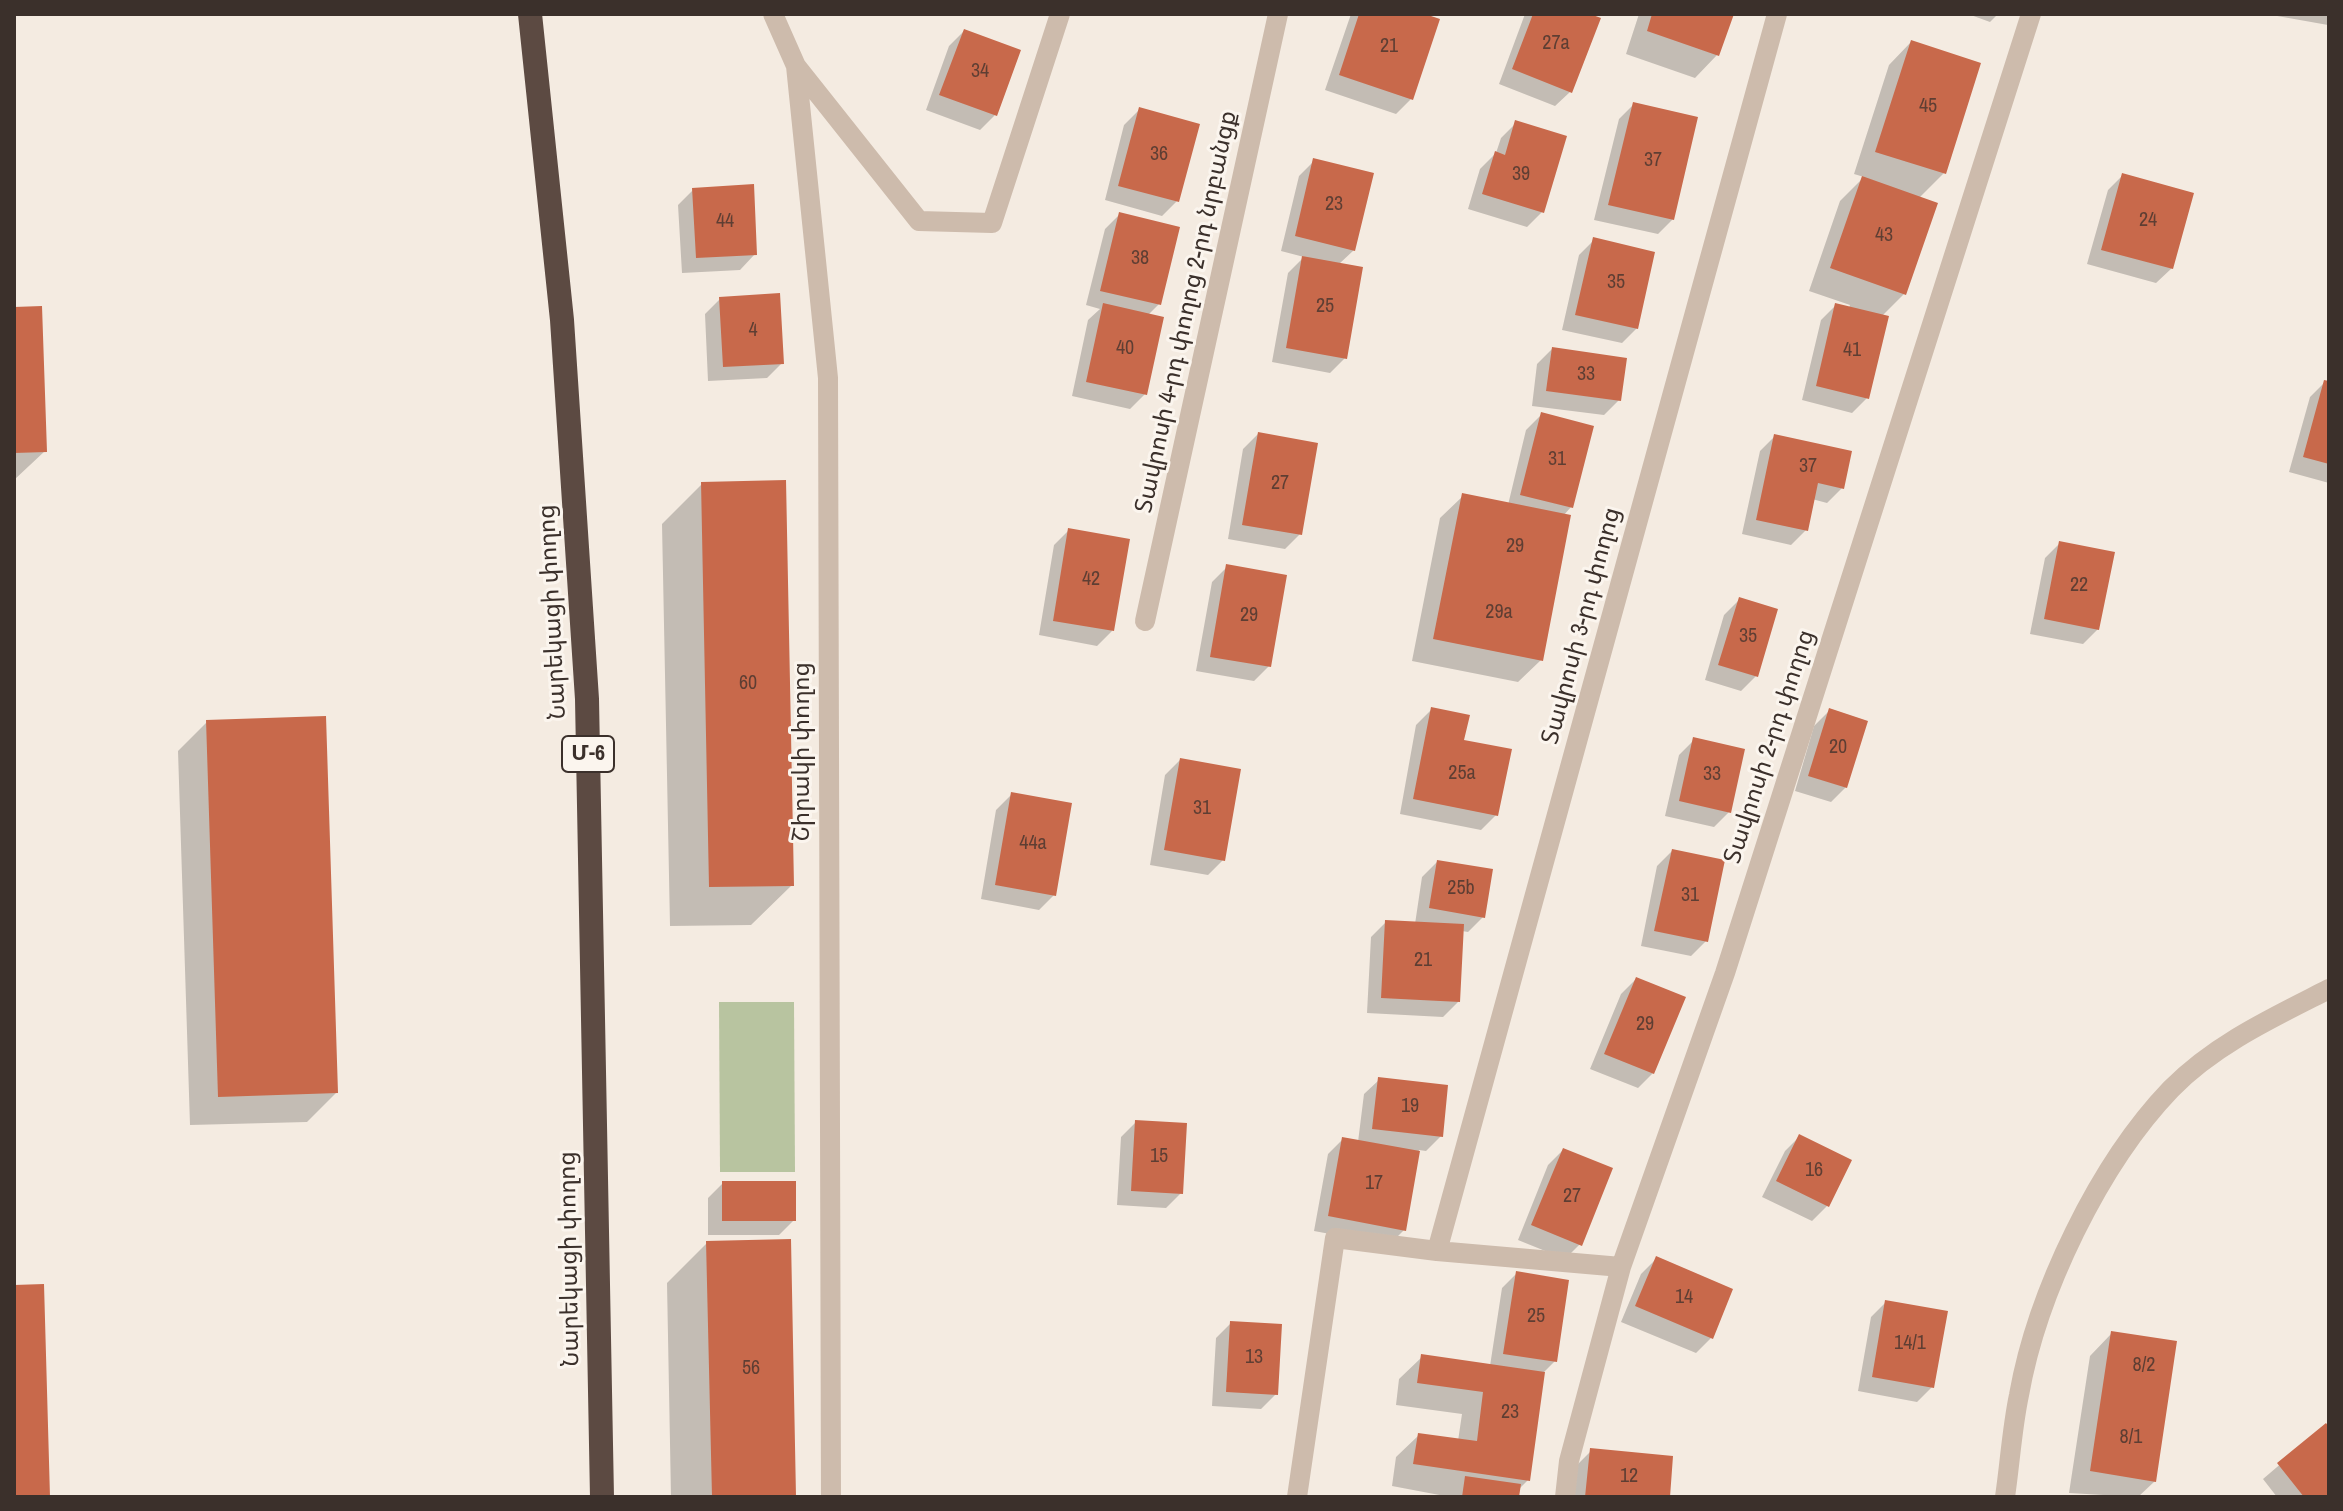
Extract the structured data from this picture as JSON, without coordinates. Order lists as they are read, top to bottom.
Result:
{
  "streets": {
    "highway": ["Նարեկացի փողոց", "Մ-6"],
    "street": [
      "Տավրոսի 4-րդ փողոց 2-րդ նրբանցք",
      "Տավրոսի 3-րդ փողոց",
      "Տավրոսի 2-րդ փողոց",
      "Շիրակի փողոց"
    ]
  },
  "house_numbers": [
    "27a",
    "21",
    "34",
    "45",
    "36",
    "37",
    "39",
    "23",
    "24",
    "44",
    "43",
    "38",
    "35",
    "25",
    "4",
    "40",
    "41",
    "33",
    "31",
    "37",
    "27",
    "29",
    "42",
    "22",
    "29a",
    "29",
    "35",
    "60",
    "20",
    "25a",
    "33",
    "31",
    "44a",
    "25b",
    "31",
    "21",
    "29",
    "19",
    "15",
    "16",
    "17",
    "27",
    "14",
    "25",
    "14/1",
    "13",
    "8/2",
    "56",
    "23",
    "8/1",
    "12"
  ]
}
